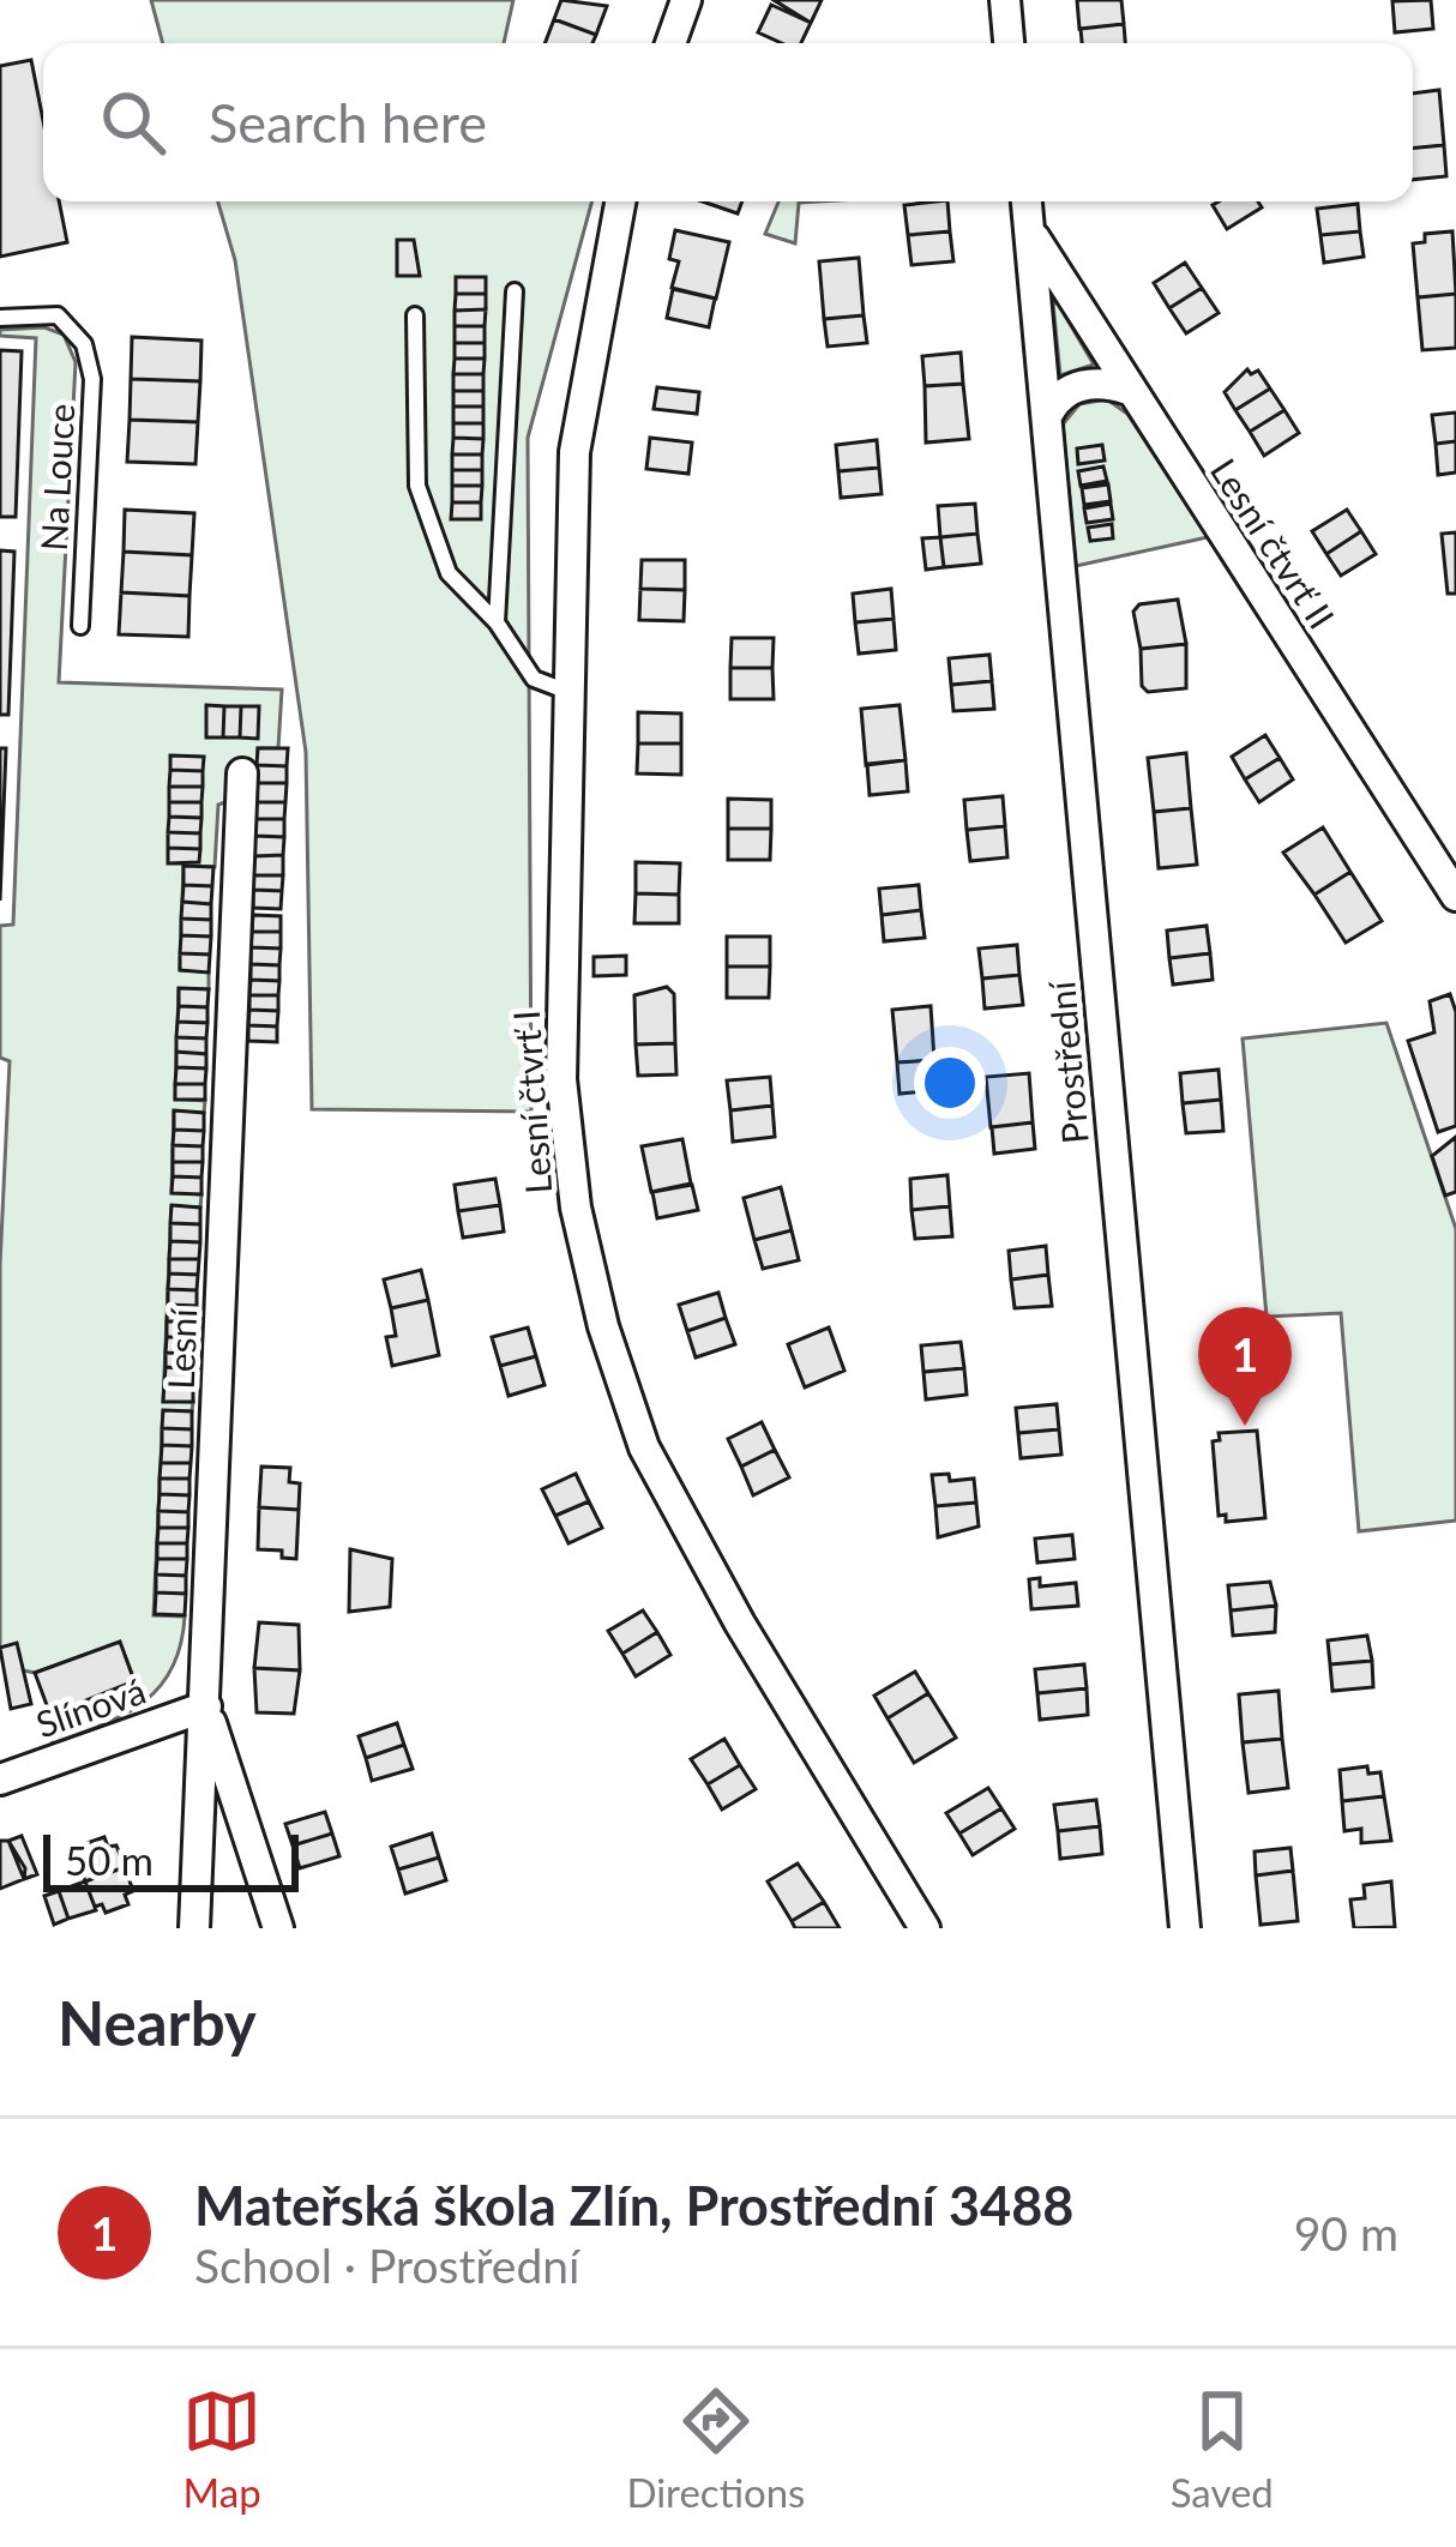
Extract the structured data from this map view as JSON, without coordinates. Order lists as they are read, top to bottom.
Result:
{
  "streets": {
    "street": [
      "Lesní čtvrť II",
      "Prostřední",
      "Lesní čtvrť I",
      "Lesní",
      "Slínová"
    ],
    "lane": ["Na Louce"]
  },
  "crossings": [
    ["Lesní čtvrť II", "Prostřední"],
    ["Lesní", "Slínová"]
  ],
  "scale_bar": "50 m",
  "page": {
    "search": "Search here",
    "pins": "1",
    "scale": "50 m",
    "heading": "Nearby",
    "list": [
      {
        "mark": "1",
        "name": "Mateřská škola Zlín, Prostřední 3488",
        "note": "School · Prostřední",
        "value": "90 m"
      }
    ],
    "nav": ["Map", "Directions", "Saved"]
  }
}
